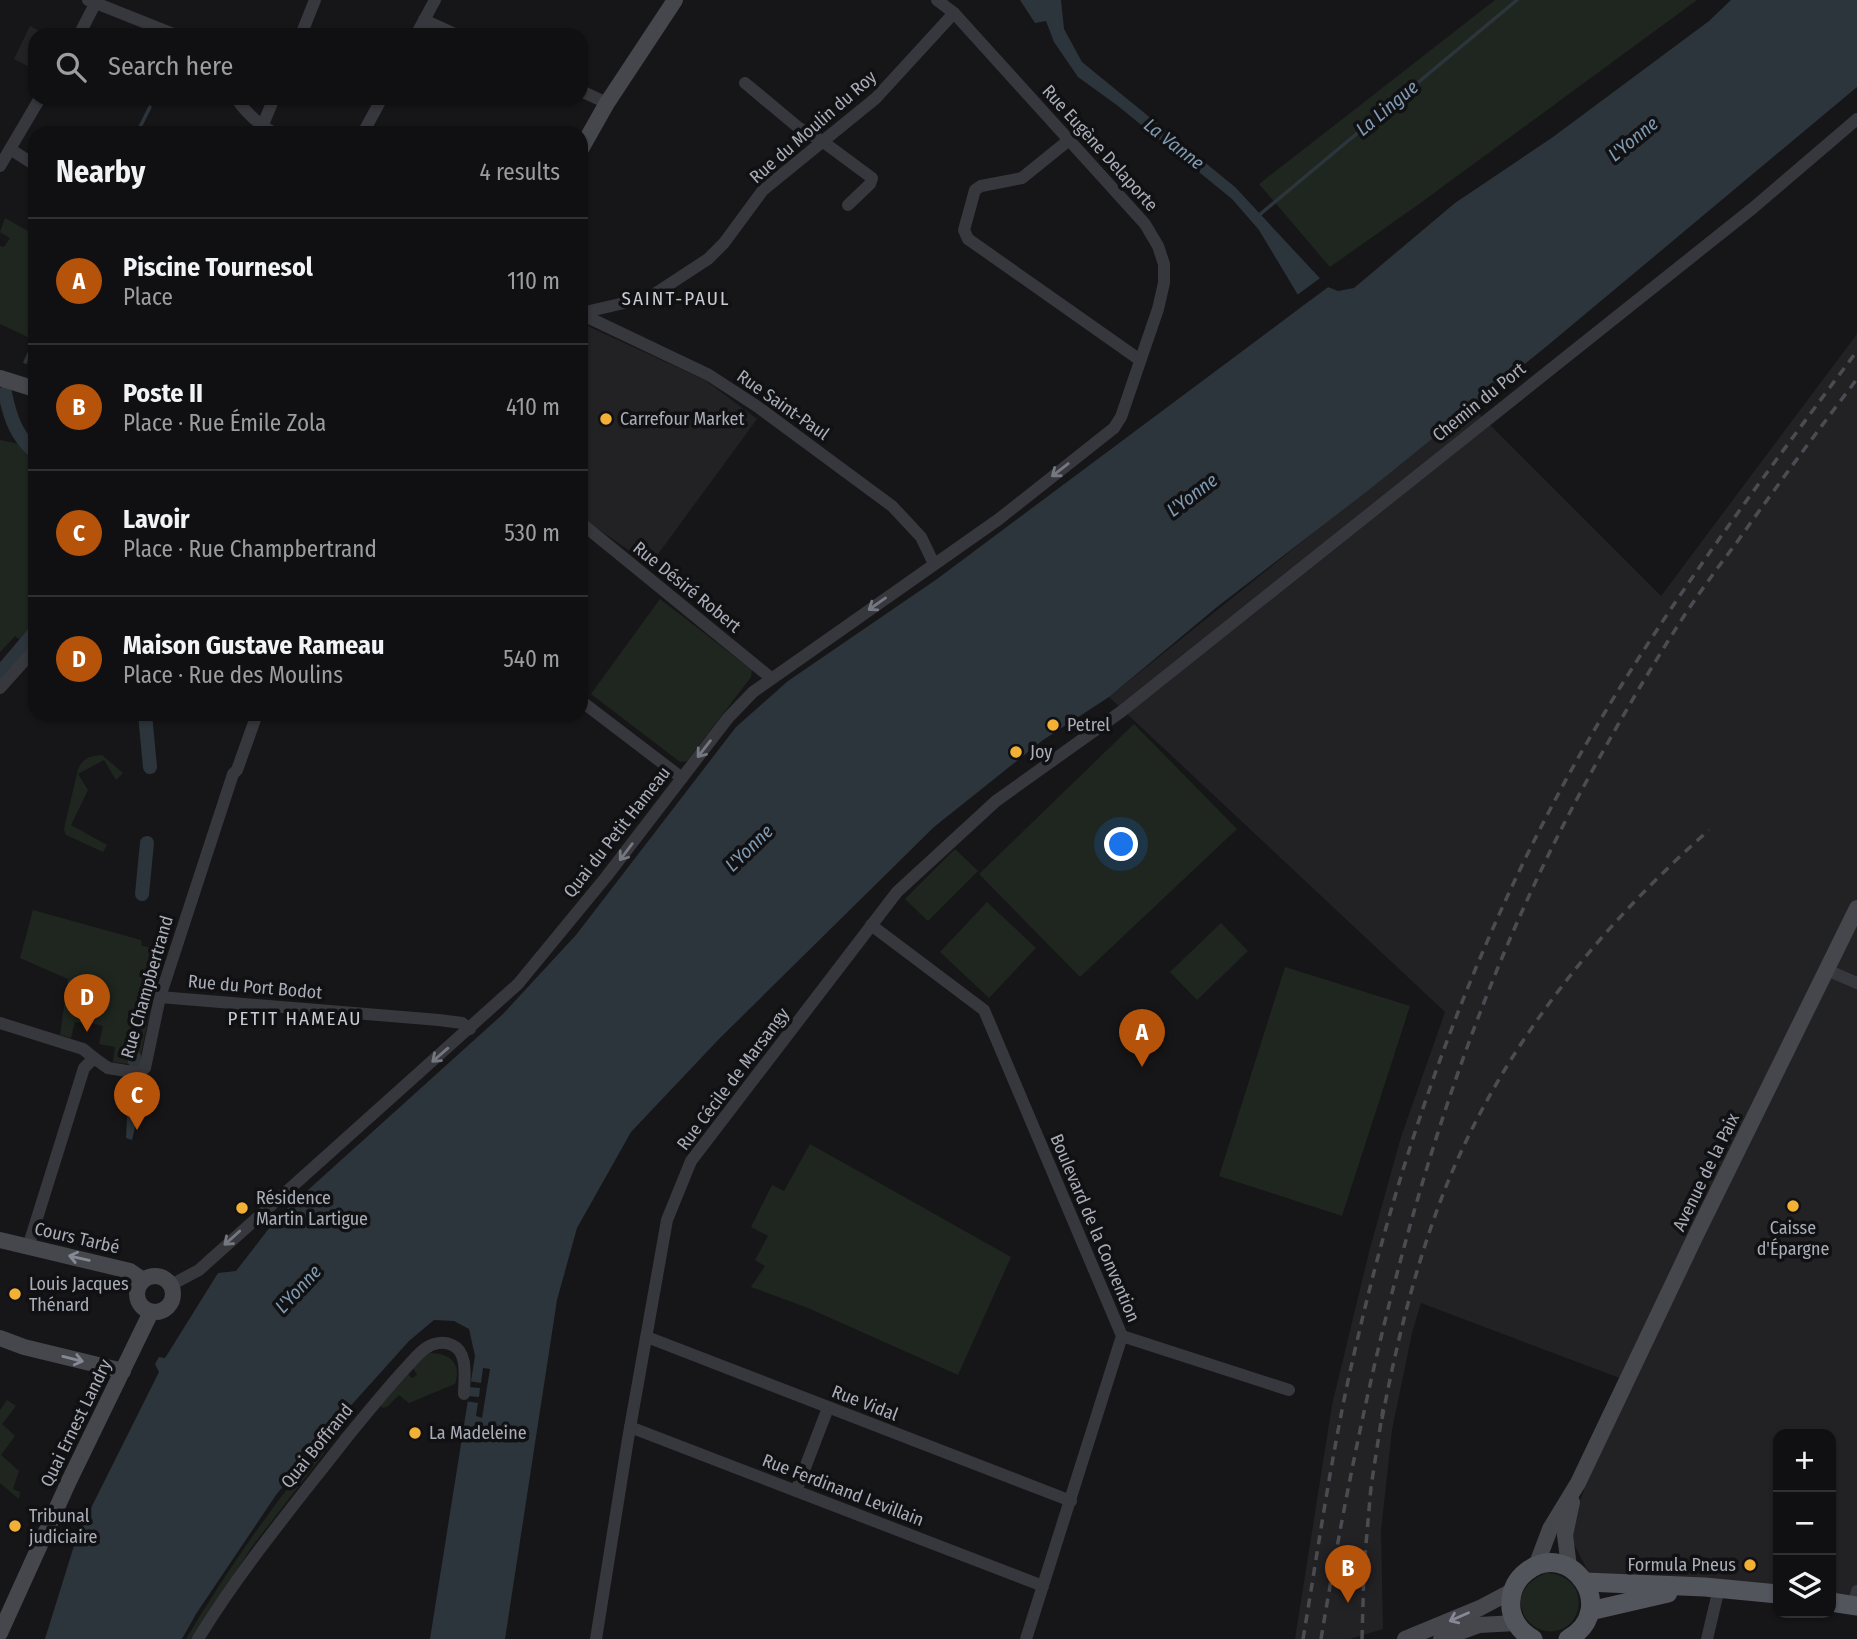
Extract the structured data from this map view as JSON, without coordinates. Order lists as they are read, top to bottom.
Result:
{
  "streets": {
    "main road": ["Avenue de la Paix", "Cours Tarbé", "Quai Ernest Landry"],
    "street": [
      "Rue du Moulin du Roy",
      "Rue Eugène Delaporte",
      "Chemin du Port",
      "Rue Saint-Paul",
      "Rue Désiré Robert",
      "Quai du Petit Hameau",
      "Rue Champbertrand",
      "Rue du Port Bodot",
      "Rue Cécile de Marsangy",
      "Boulevard de la Convention",
      "Rue Vidal",
      "Quai Boffrand",
      "Rue Ferdinand Levillain"
    ]
  },
  "crossings": [
    ["Rue du Moulin du Roy", "Rue Eugène Delaporte"],
    ["Rue Eugène Delaporte", "Quai du Petit Hameau"],
    ["Chemin du Port", "Rue Cécile de Marsangy"],
    ["Rue Saint-Paul", "Quai du Petit Hameau"],
    ["Rue Désiré Robert", "Quai du Petit Hameau"],
    ["Quai du Petit Hameau", "Rue du Port Bodot"],
    ["Quai du Petit Hameau", "Cours Tarbé"],
    ["Quai du Petit Hameau", "Quai Ernest Landry"],
    ["Rue Champbertrand", "Rue du Port Bodot"],
    ["Rue Champbertrand", "Cours Tarbé"],
    ["Rue Cécile de Marsangy", "Boulevard de la Convention"],
    ["Rue Cécile de Marsangy", "Rue Vidal"],
    ["Rue Cécile de Marsangy", "Rue Ferdinand Levillain"],
    ["Boulevard de la Convention", "Rue Vidal"],
    ["Boulevard de la Convention", "Rue Ferdinand Levillain"],
    ["Cours Tarbé", "Quai Ernest Landry"]
  ],
  "one_way": ["Quai du Petit Hameau"],
  "districts": ["SAINT-PAUL", "PETIT HAMEAU"],
  "water": ["La Lingue", "L'Yonne", "La Vanne"],
  "places": [
    "Carrefour Market",
    "Petrel",
    "Joy",
    "Caisse d'Épargne",
    "Résidence Martin Lartigue",
    "Louis Jacques Thénard",
    "La Madeleine",
    "Tribunal judiciaire",
    "Formula Pneus"
  ],
  "page": {
    "search": "Search here",
    "heading": ["Nearby", "4 results"],
    "list": [
      {
        "mark": "A",
        "name": "Piscine Tournesol",
        "note": "Place",
        "value": "110 m"
      },
      {
        "mark": "B",
        "name": "Poste II",
        "note": "Place · Rue Émile Zola",
        "value": "410 m"
      },
      {
        "mark": "C",
        "name": "Lavoir",
        "note": "Place · Rue Champbertrand",
        "value": "530 m"
      },
      {
        "mark": "D",
        "name": "Maison Gustave Rameau",
        "note": "Place · Rue des Moulins",
        "value": "540 m"
      }
    ],
    "pins": [
      "D",
      "A",
      "C",
      "B"
    ],
    "map_buttons": ["+", "−"]
  }
}
